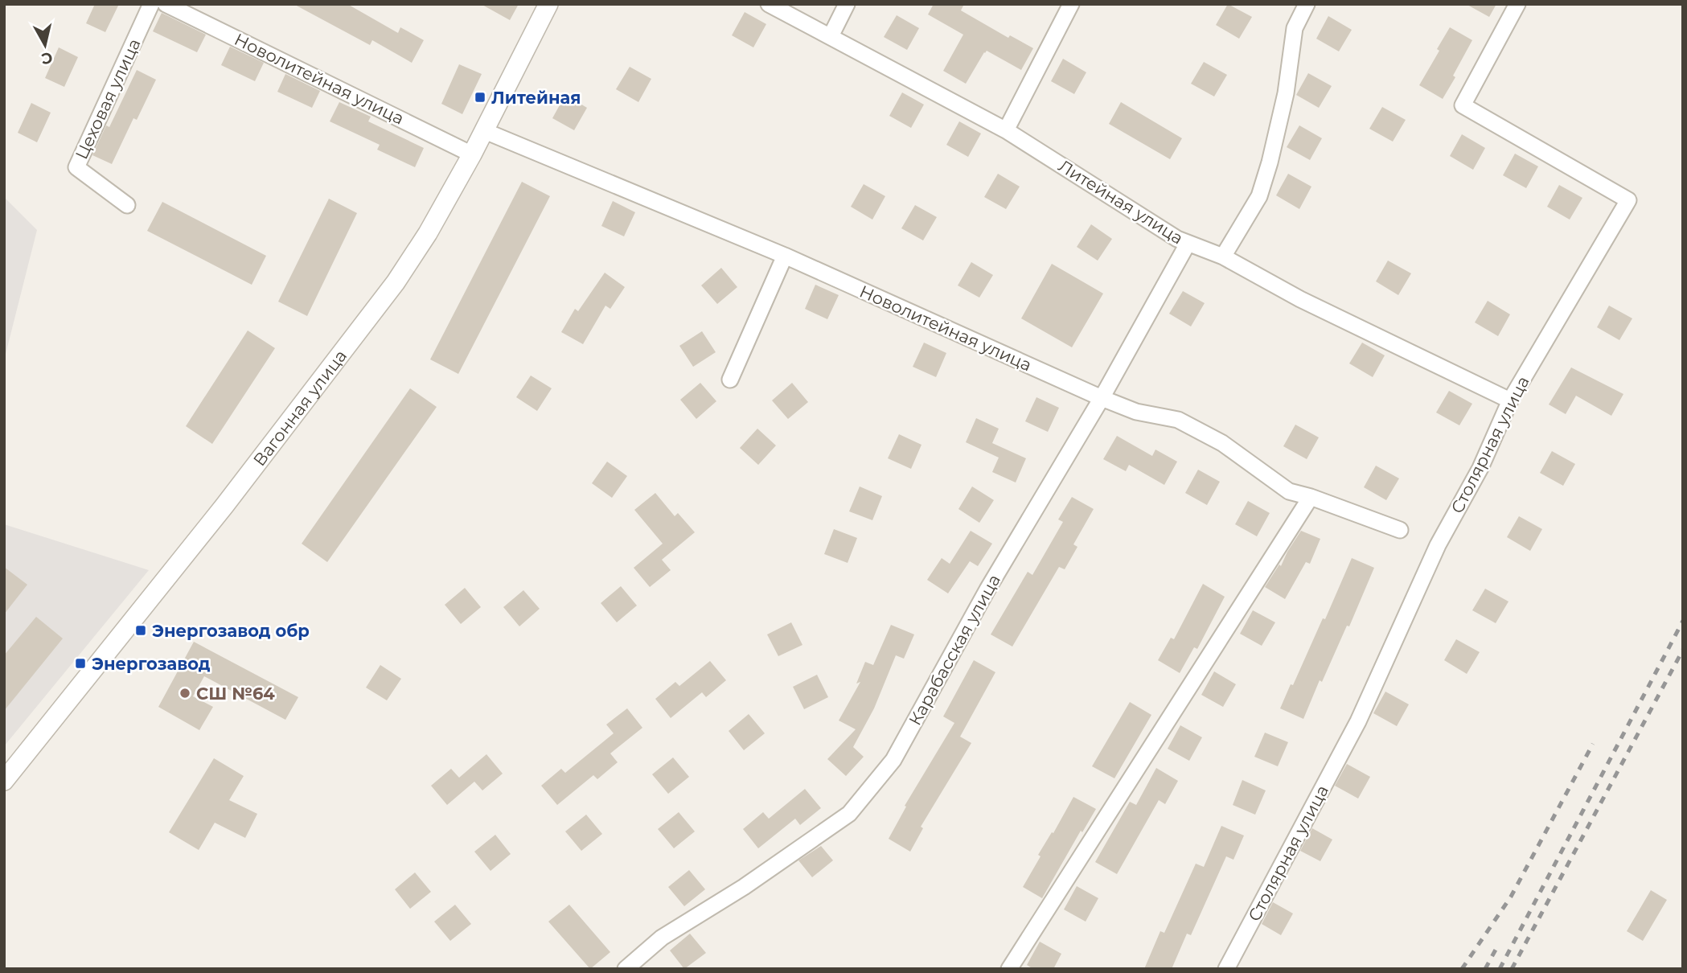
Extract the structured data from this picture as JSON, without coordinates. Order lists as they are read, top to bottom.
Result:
{
  "streets": {
    "street": [
      "Новолитейная улица",
      "Цеховая улица",
      "Литейная улица",
      "Вагонная улица",
      "Столярная улица",
      "Карабасская улица"
    ]
  },
  "crossings": [
    ["Новолитейная улица", "Вагонная улица"],
    ["Новолитейная улица", "Карабасская улица"],
    ["Литейная улица", "Столярная улица"],
    ["Литейная улица", "Карабасская улица"]
  ],
  "places": {
    "transit": ["Литейная", "Энергозавод обр", "Энергозавод"],
    "other": ["СШ №64"]
  },
  "north": "bottom"
}
